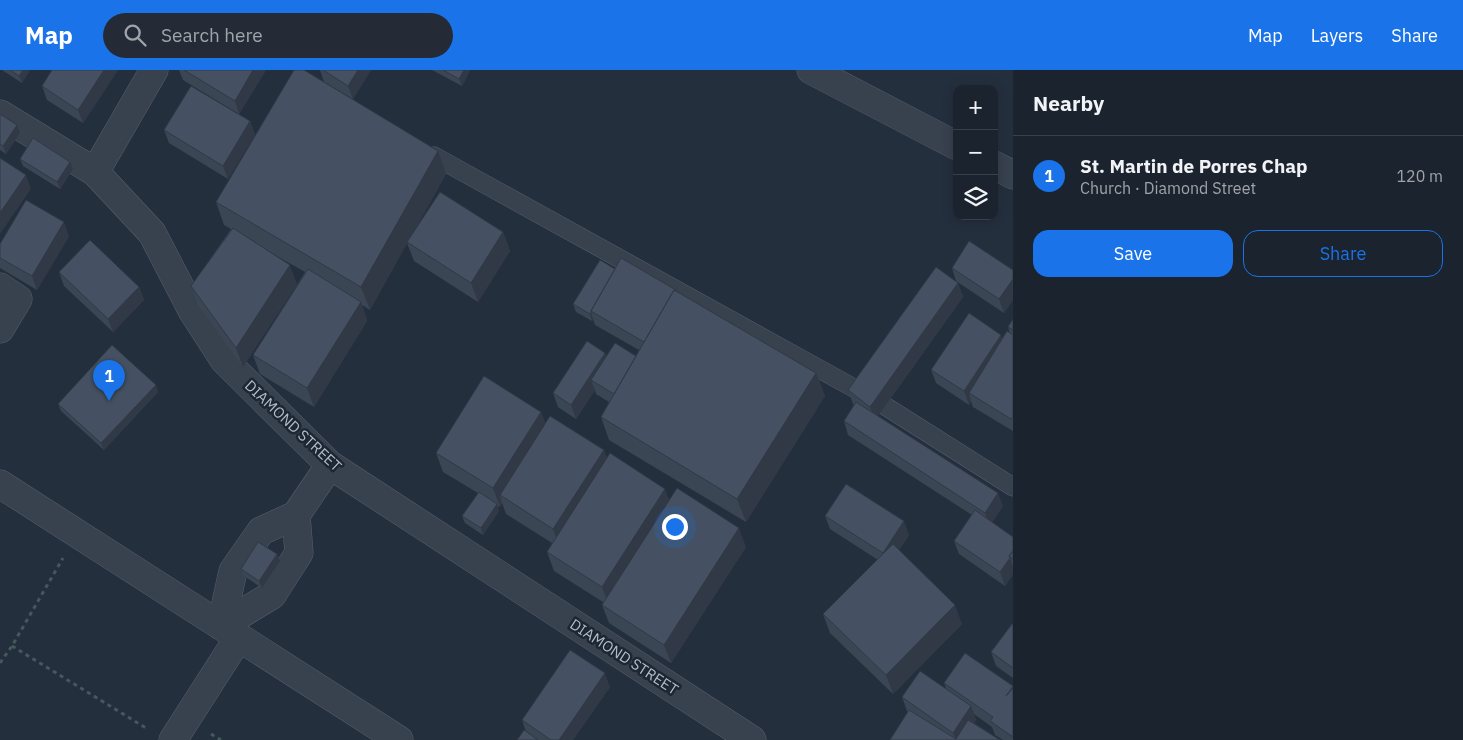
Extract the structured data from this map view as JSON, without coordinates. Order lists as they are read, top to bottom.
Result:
{
  "streets": {
    "street": ["DIAMOND STREET"]
  },
  "page": {
    "header": "Map",
    "search": "Search here",
    "nav": ["Map", "Layers", "Share"],
    "heading": "Nearby",
    "map_buttons": ["+", "−"],
    "list": [
      {
        "mark": "1",
        "name": "St. Martin de Porres Chap",
        "note": "Church · Diamond Street",
        "value": "120 m"
      }
    ],
    "buttons": ["Save", "Share"],
    "pins": "1"
  }
}
